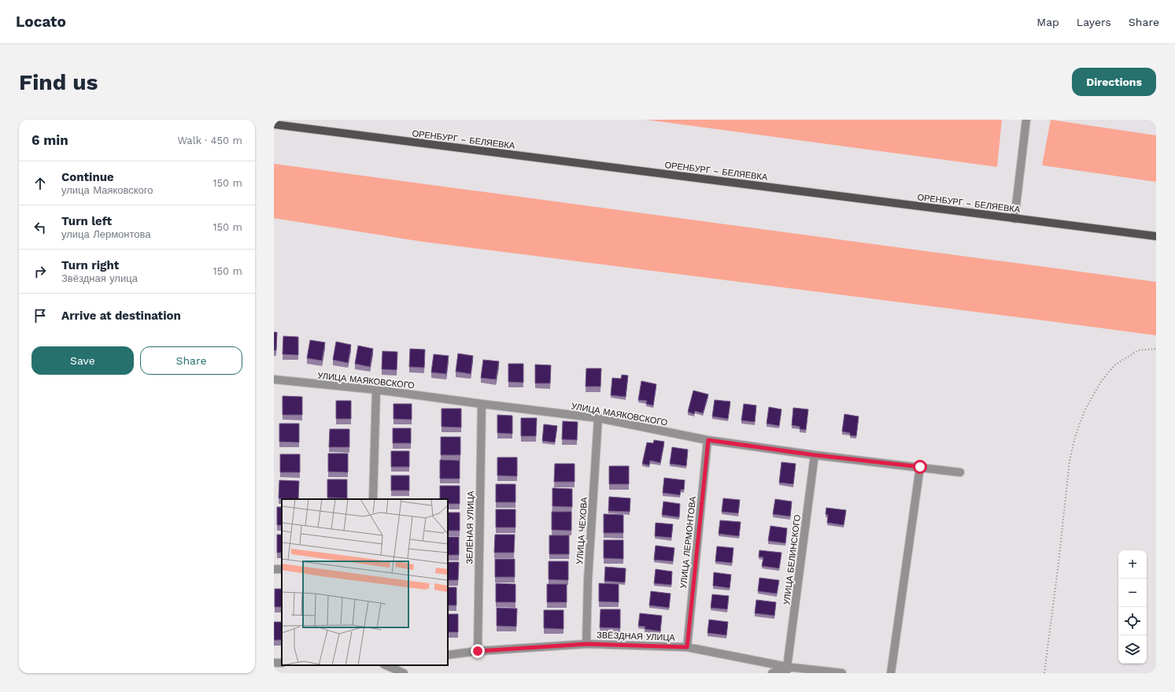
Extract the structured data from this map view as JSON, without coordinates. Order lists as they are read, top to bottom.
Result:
{
  "streets": {
    "main road": ["ОРЕНБУРГ – БЕЛЯЕВКА"],
    "street": [
      "УЛИЦА МАЯКОВСКОГО",
      "ЗЕЛЁНАЯ УЛИЦА",
      "УЛИЦА ЧЕХОВА",
      "УЛИЦА ЛЕРМОНТОВА",
      "УЛИЦА БЕЛИНСКОГО",
      "ЗВЁЗДНАЯ УЛИЦА"
    ]
  },
  "crossings": [
    ["УЛИЦА МАЯКОВСКОГО", "ЗЕЛЁНАЯ УЛИЦА"],
    ["УЛИЦА МАЯКОВСКОГО", "УЛИЦА ЧЕХОВА"],
    ["УЛИЦА МАЯКОВСКОГО", "УЛИЦА ЛЕРМОНТОВА"],
    ["УЛИЦА МАЯКОВСКОГО", "УЛИЦА БЕЛИНСКОГО"],
    ["ЗЕЛЁНАЯ УЛИЦА", "ЗВЁЗДНАЯ УЛИЦА"],
    ["УЛИЦА ЧЕХОВА", "ЗВЁЗДНАЯ УЛИЦА"],
    ["УЛИЦА ЛЕРМОНТОВА", "ЗВЁЗДНАЯ УЛИЦА"],
    ["УЛИЦА БЕЛИНСКОГО", "ЗВЁЗДНАЯ УЛИЦА"]
  ],
  "page": {
    "header": "Locato",
    "nav": ["Map", "Layers", "Share"],
    "buttons": [
      "Directions",
      ["Save", "Share"]
    ],
    "title": "Find us",
    "heading": ["6 min", "Walk · 450 m"],
    "list": [
      ["Continue", "улица Маяковского", "150 m"],
      ["Turn left", "улица Лермонтова", "150 m"],
      ["Turn right", "Звёздная улица", "150 m"],
      "Arrive at destination"
    ],
    "map_buttons": ["+", "−"]
  }
}
